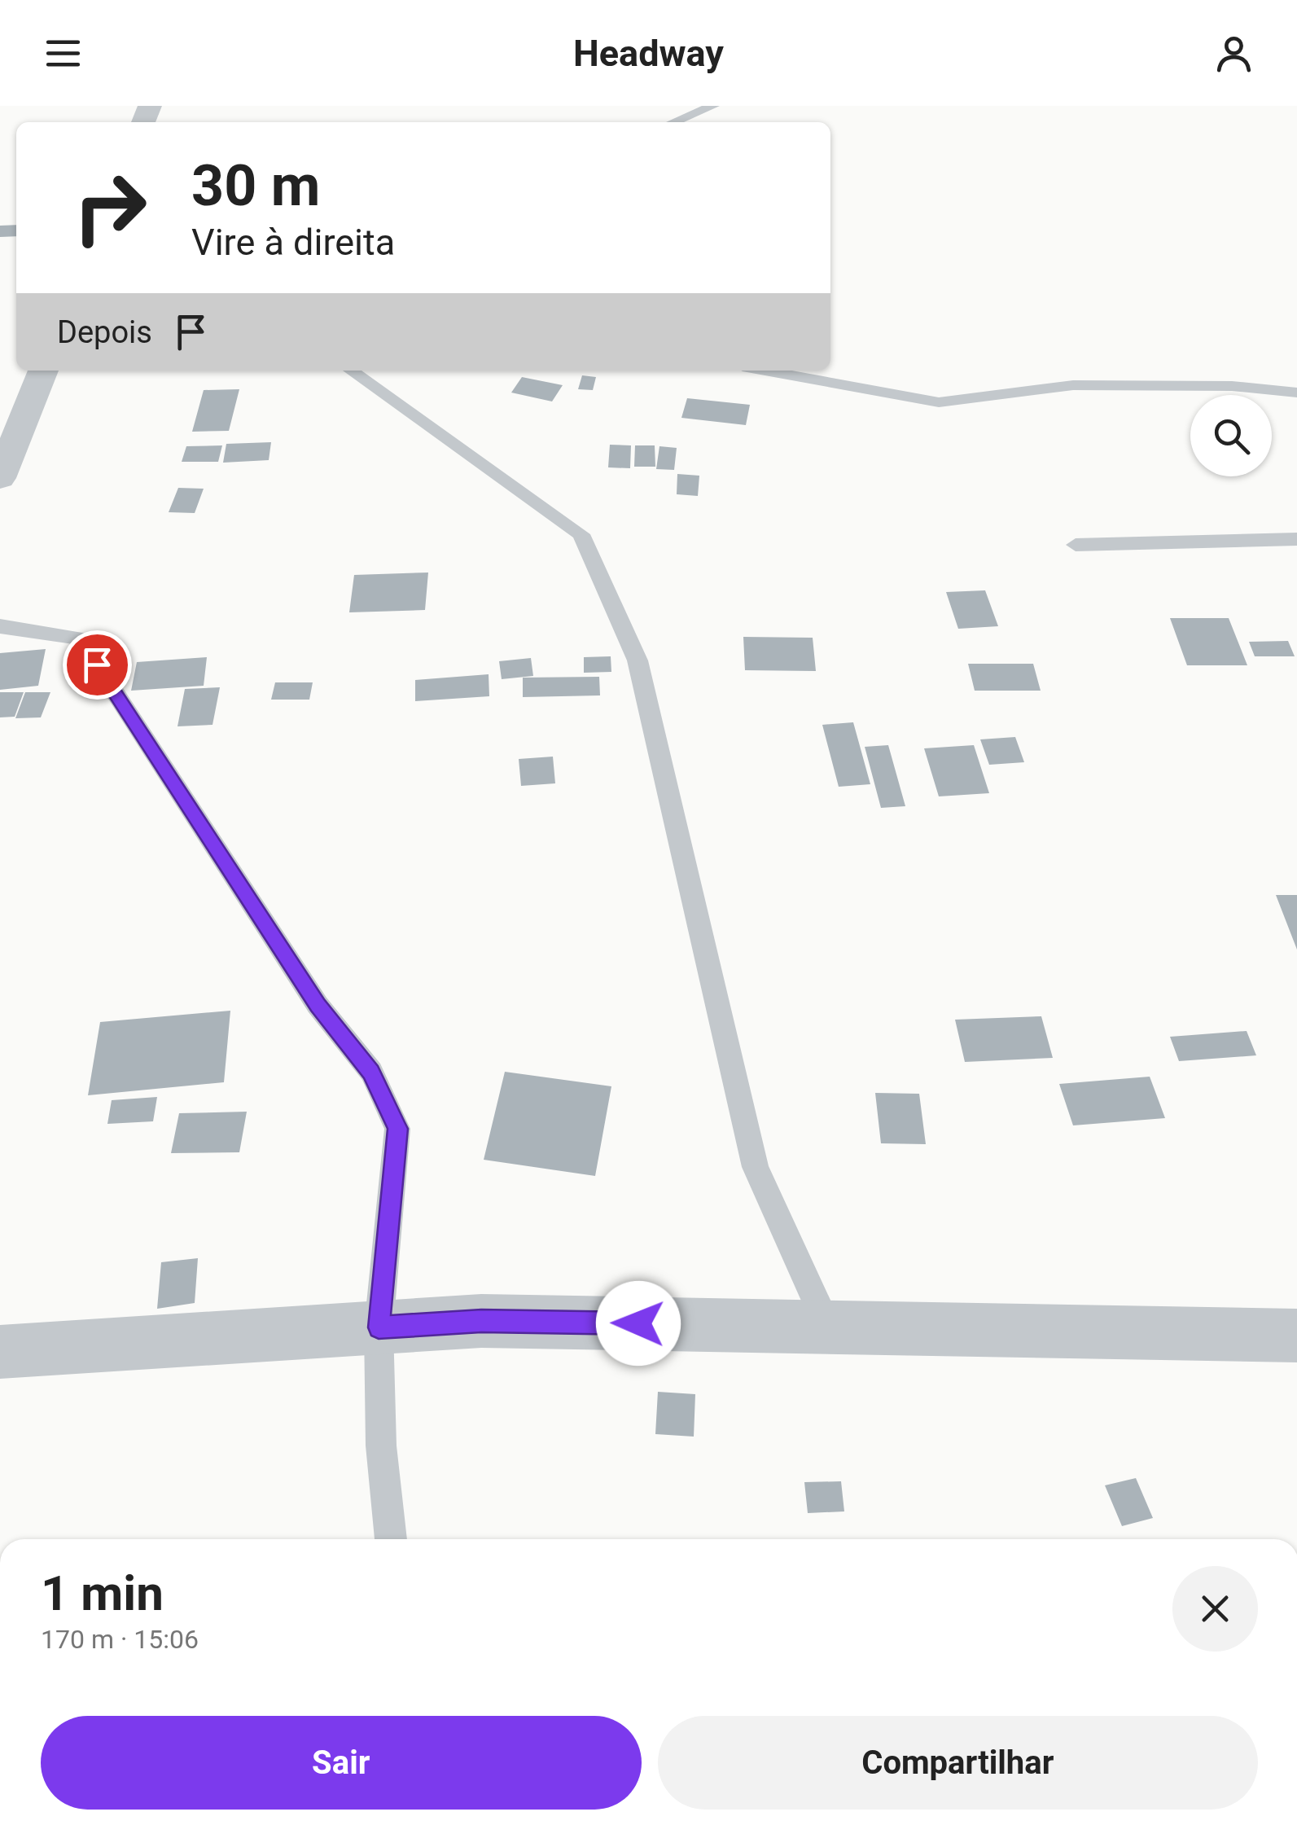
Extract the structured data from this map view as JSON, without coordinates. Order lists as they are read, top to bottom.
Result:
{
  "page": {
    "header": "Headway",
    "turn": ["30 m", "Vire à direita"],
    "then": "Depois",
    "heading": ["1 min", "170 m · 15:06"],
    "buttons": ["Sair", "Compartilhar"]
  }
}
